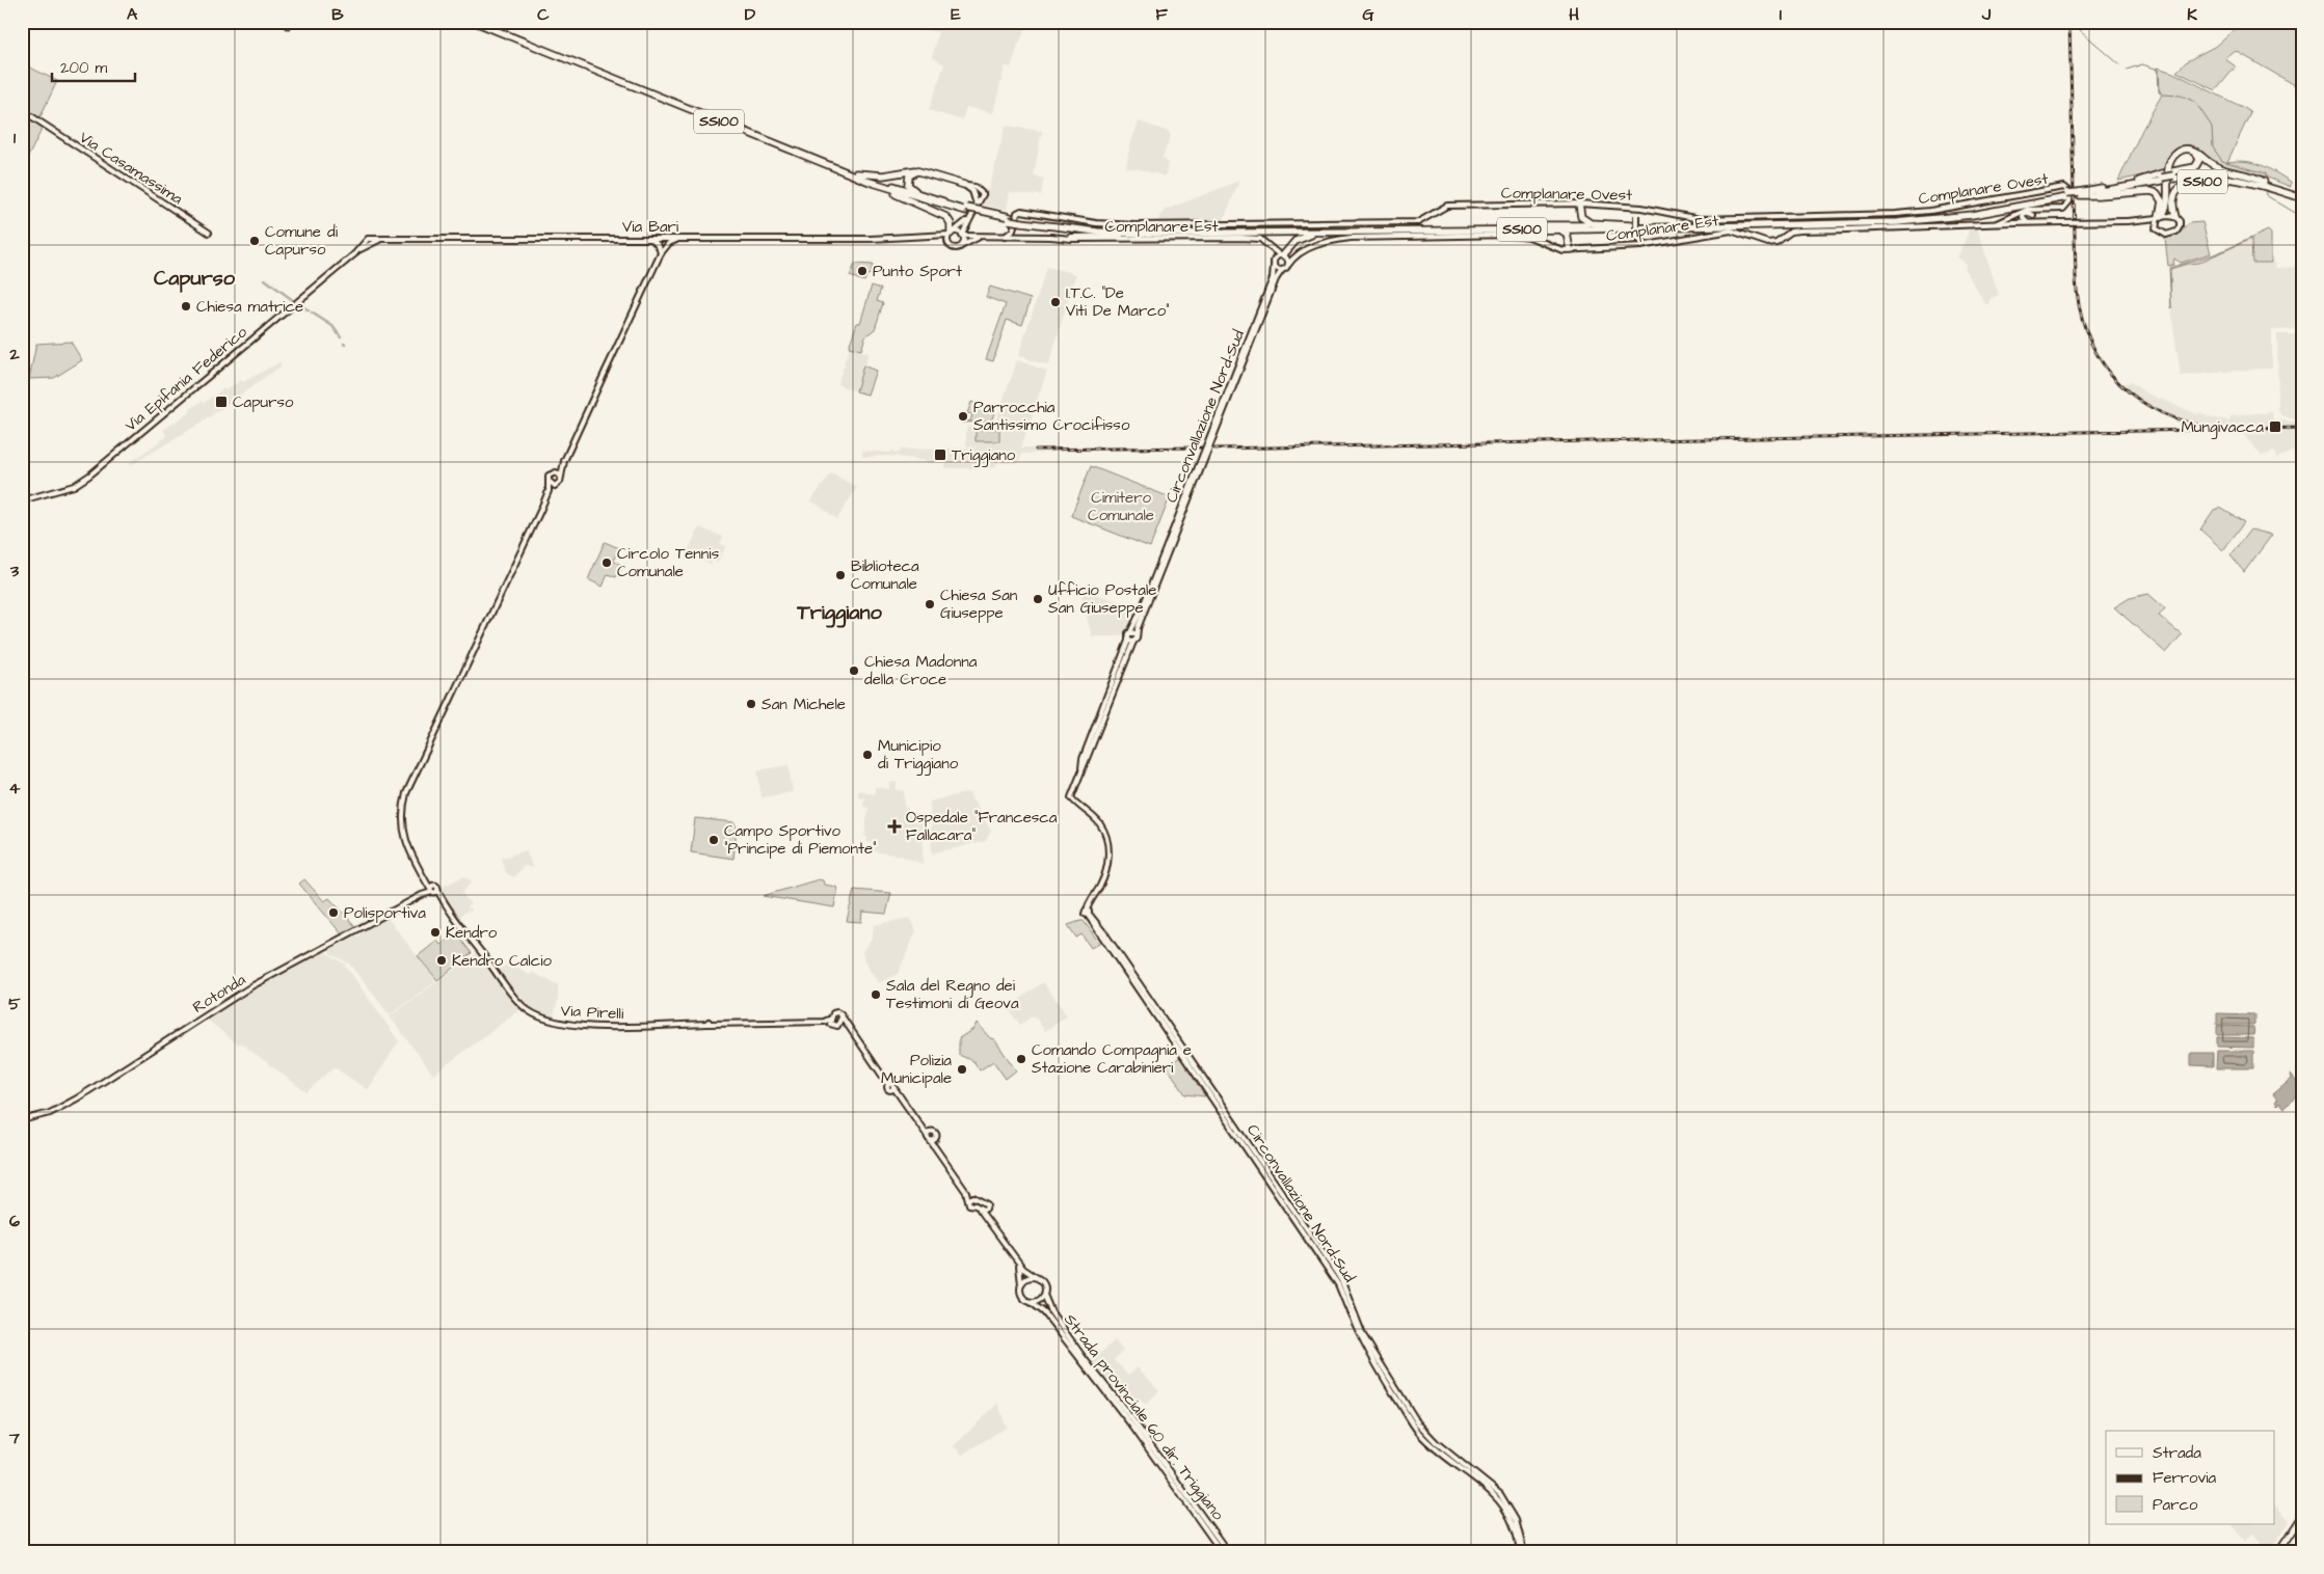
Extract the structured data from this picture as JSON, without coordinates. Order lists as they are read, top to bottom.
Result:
{
  "streets": {
    "highway": ["SS100"],
    "main road": [
      "Via Casamassima",
      "Complanare Ovest",
      "Via Bari",
      "Complanare Est",
      "Via Epifania Federico",
      "Circonvallazione Nord-Sud",
      "Rotonda",
      "Via Pirelli",
      "Strada provinciale 60 dir. Triggiano"
    ]
  },
  "crossings": [
    ["SS100", "Complanare Ovest"],
    ["SS100", "Via Bari"],
    ["SS100", "Complanare Est"],
    ["Complanare Ovest", "Complanare Est"],
    ["Via Bari", "Via Epifania Federico"],
    ["Complanare Est", "Circonvallazione Nord-Sud"],
    ["Rotonda", "Via Pirelli"]
  ],
  "districts": ["Capurso", "Triggiano"],
  "parks": ["Cimitero Comunale"],
  "places": {
    "other": [
      "Comune di Capurso",
      "Punto Sport",
      "I.T.C. \"De Viti De Marco\"",
      "Chiesa matrice",
      "Parrocchia Santissimo Crocifisso",
      "Circolo Tennis Comunale",
      "Biblioteca Comunale",
      "Ufficio Postale San Giuseppe",
      "Chiesa San Giuseppe",
      "Chiesa Madonna della Croce",
      "San Michele",
      "Municipio di Triggiano",
      "Campo Sportivo \"Principe di Piemonte\"",
      "Polisportiva",
      "Kendro",
      "Kendro Calcio",
      "Sala del Regno dei Testimoni di Geova",
      "Comando Compagnia e Stazione Carabinieri",
      "Polizia Municipale"
    ],
    "transit": ["Capurso", "Mungivacca", "Triggiano"],
    "health": ["Ospedale \"Francesca Fallacara\""]
  },
  "legend": ["Strada", "Ferrovia", "Parco"],
  "scale_bar": "200 m",
  "grid": {
    "columns": [
      "A",
      "B",
      "C",
      "D",
      "E",
      "F",
      "G",
      "H",
      "I",
      "J",
      "K"
    ],
    "rows": [
      "1",
      "2",
      "3",
      "4",
      "5",
      "6",
      "7"
    ]
  }
}
